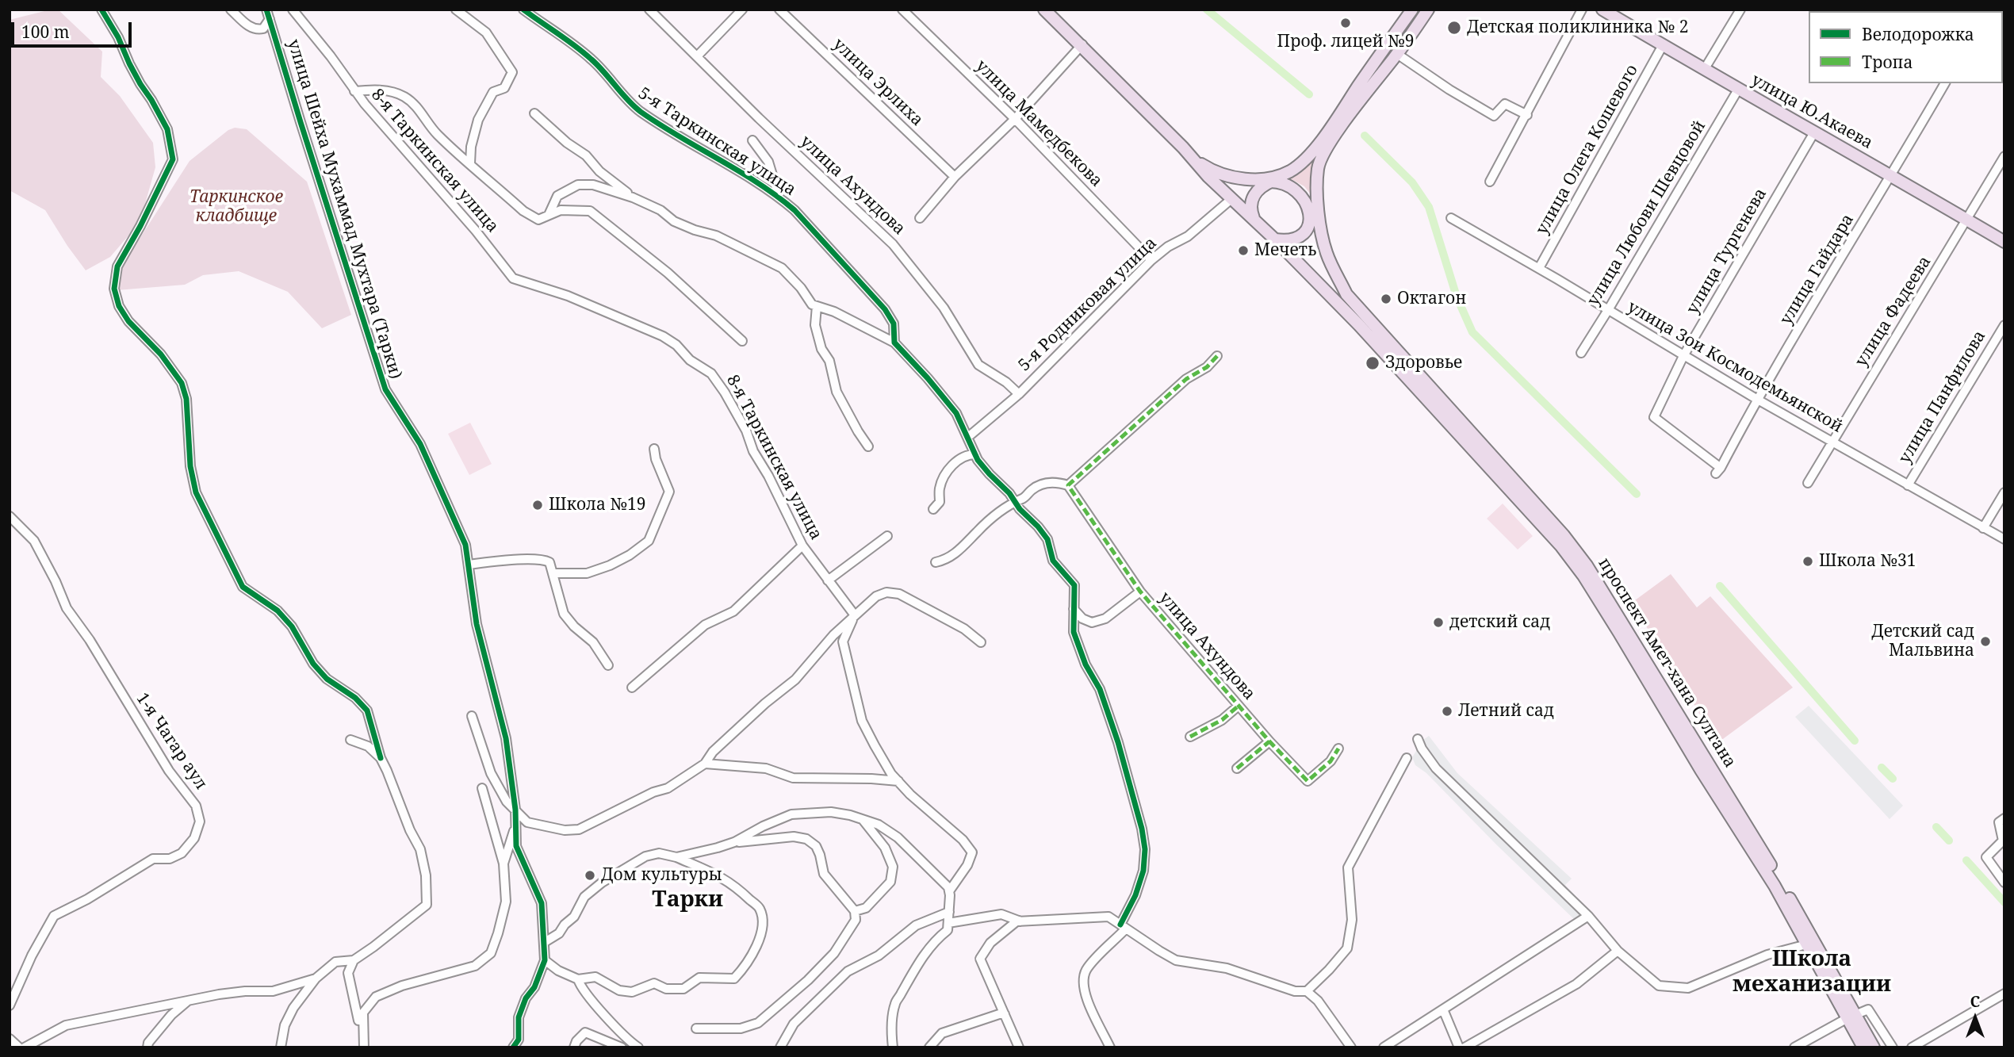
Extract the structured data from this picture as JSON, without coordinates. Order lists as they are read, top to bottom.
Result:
{
  "streets": {
    "main road": ["улица Ю.Акаева"],
    "street": [
      "улица Эрлиха",
      "улица Мамедбекова",
      "5-я Таркинская улица",
      "улица Олега Кошевого",
      "8-я Таркинская улица",
      "улица Ахундова",
      "улица Шейха Мухаммад Мухтара (Тарки)",
      "улица Любови Шевцовой",
      "улица Тургенева",
      "улица Гайдара",
      "5-я Родниковая улица",
      "улица Фадеева",
      "улица Зои Космодемьянской",
      "улица Панфилова",
      "1-я Чагар аул"
    ]
  },
  "crossings": [
    ["улица Ю.Акаева", "улица Олега Кошевого"],
    ["улица Ю.Акаева", "улица Любови Шевцовой"],
    ["улица Ю.Акаева", "улица Тургенева"],
    ["улица Ю.Акаева", "улица Гайдара"],
    ["улица Ю.Акаева", "улица Фадеева"],
    ["улица Мамедбекова", "5-я Родниковая улица"],
    ["улица Олега Кошевого", "улица Зои Космодемьянской"],
    ["улица Ахундова", "5-я Родниковая улица"],
    ["улица Любови Шевцовой", "улица Зои Космодемьянской"],
    ["улица Тургенева", "улица Гайдара"],
    ["улица Тургенева", "улица Зои Космодемьянской"],
    ["улица Гайдара", "улица Зои Космодемьянской"],
    ["улица Фадеева", "улица Зои Космодемьянской"],
    ["улица Зои Космодемьянской", "улица Панфилова"]
  ],
  "districts": ["Тарки", "Школа механизации"],
  "parks": ["Таркинское кладбище"],
  "places": [
    "Проф. лицей №9",
    "Детская поликлиника № 2",
    "Мечеть",
    "Октагон",
    "Здоровье",
    "Школа №19",
    "Школа №31",
    "детский сад",
    "Детский сад Мальвина",
    "Летний сад",
    "Дом культуры"
  ],
  "legend": ["Велодорожка", "Тропа"],
  "scale_bar": "100 m",
  "north": "top"
}
